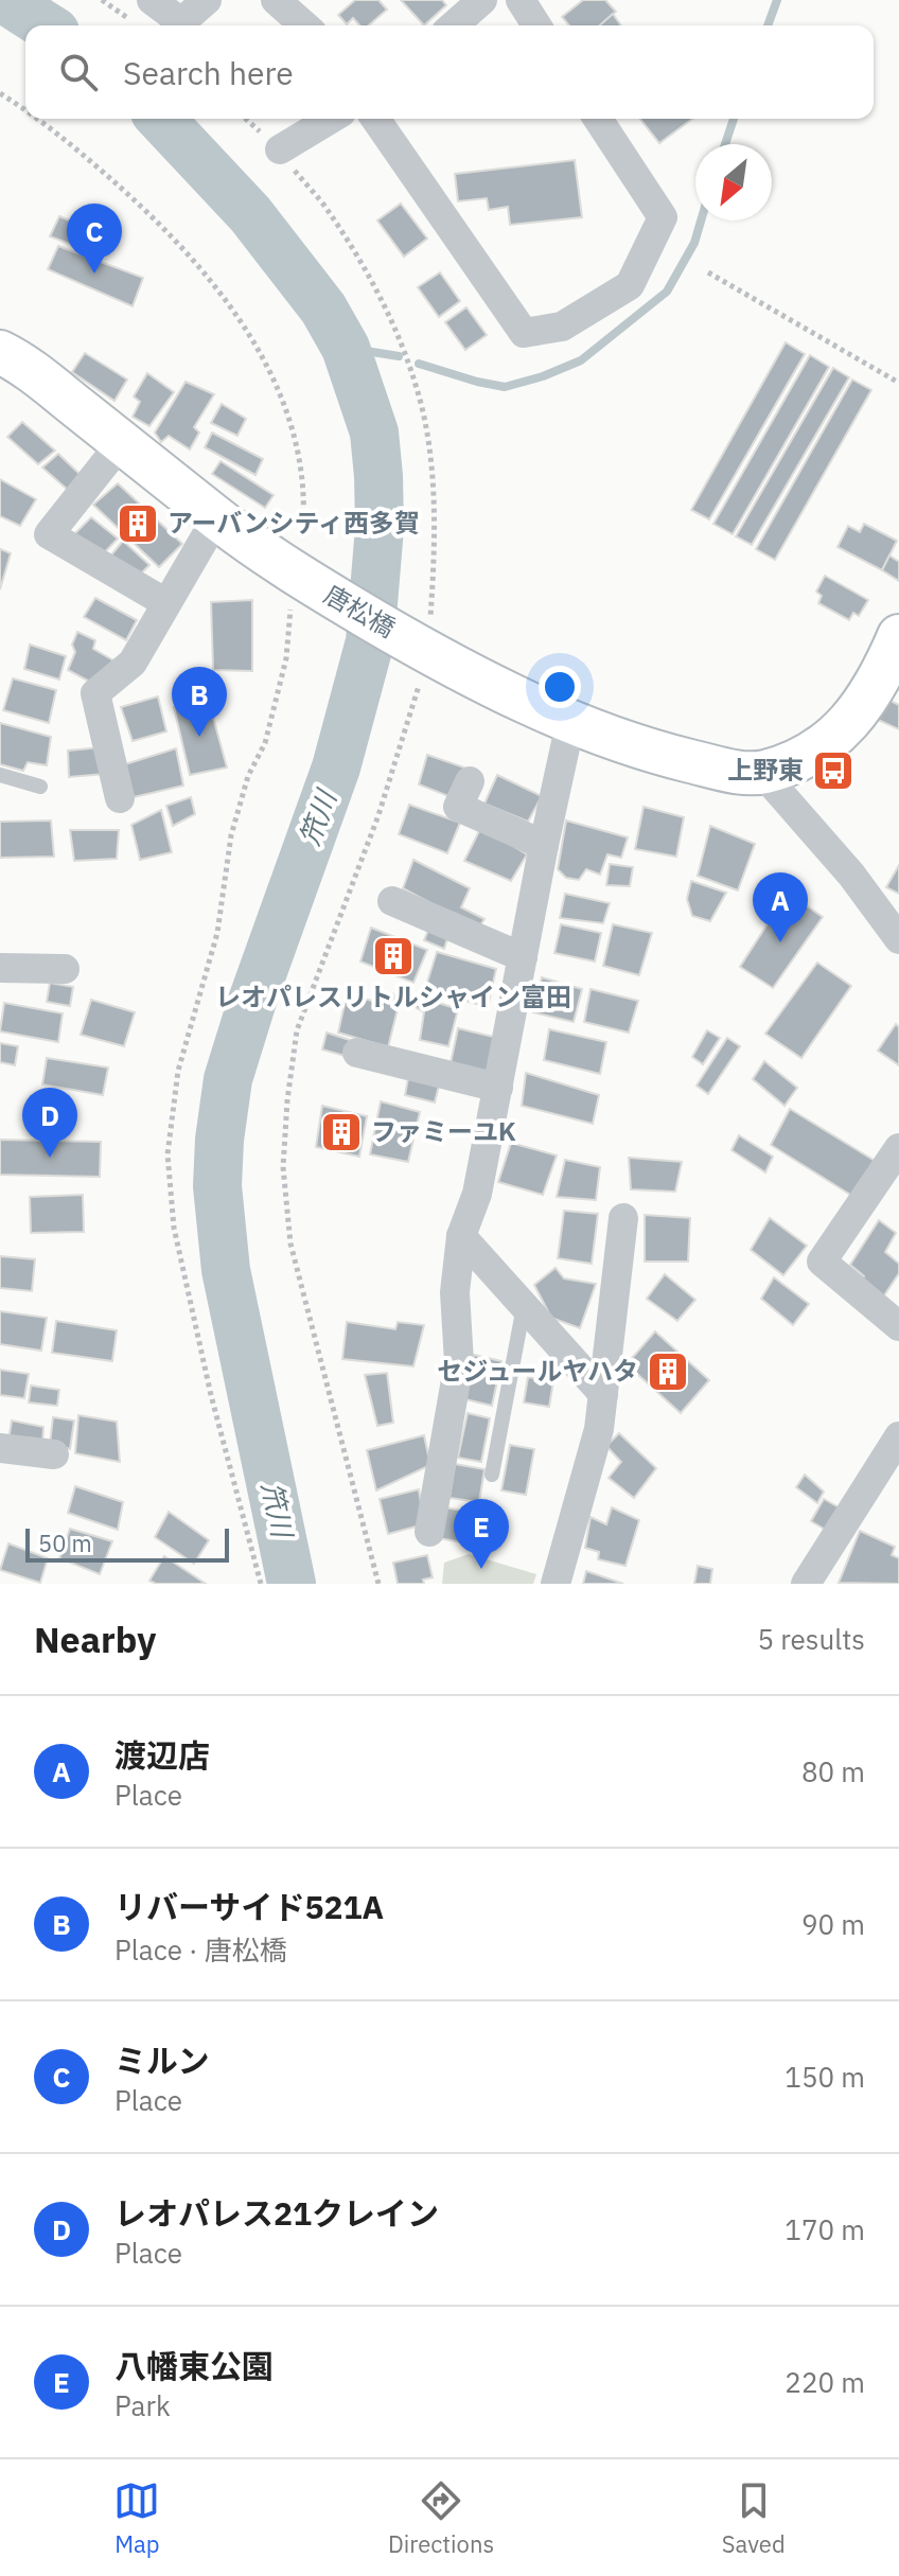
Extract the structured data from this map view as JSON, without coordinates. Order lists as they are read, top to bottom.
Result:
{
  "streets": {
    "street": ["唐松橋"]
  },
  "water": ["笊川"],
  "places": {
    "building": [
      "アーバンシティ西多賀",
      "レオパレスリトルシャイン富田",
      "ファミーユK",
      "セジュールヤハタ"
    ],
    "bus stop": ["上野東"]
  },
  "scale_bar": "50 m",
  "north": "bottom left",
  "page": {
    "search": "Search here",
    "pins": [
      "C",
      "B",
      "A",
      "D",
      "E"
    ],
    "scale": "50 m",
    "heading": ["Nearby", "5 results"],
    "list": [
      {
        "mark": "A",
        "name": "渡辺店",
        "note": "Place",
        "value": "80 m"
      },
      {
        "mark": "B",
        "name": "リバーサイド521A",
        "note": "Place · 唐松橋",
        "value": "90 m"
      },
      {
        "mark": "C",
        "name": "ミルン",
        "note": "Place",
        "value": "150 m"
      },
      {
        "mark": "D",
        "name": "レオパレス21クレイン",
        "note": "Place",
        "value": "170 m"
      },
      {
        "mark": "E",
        "name": "八幡東公園",
        "note": "Park",
        "value": "220 m"
      }
    ],
    "nav": ["Map", "Directions", "Saved"]
  }
}
